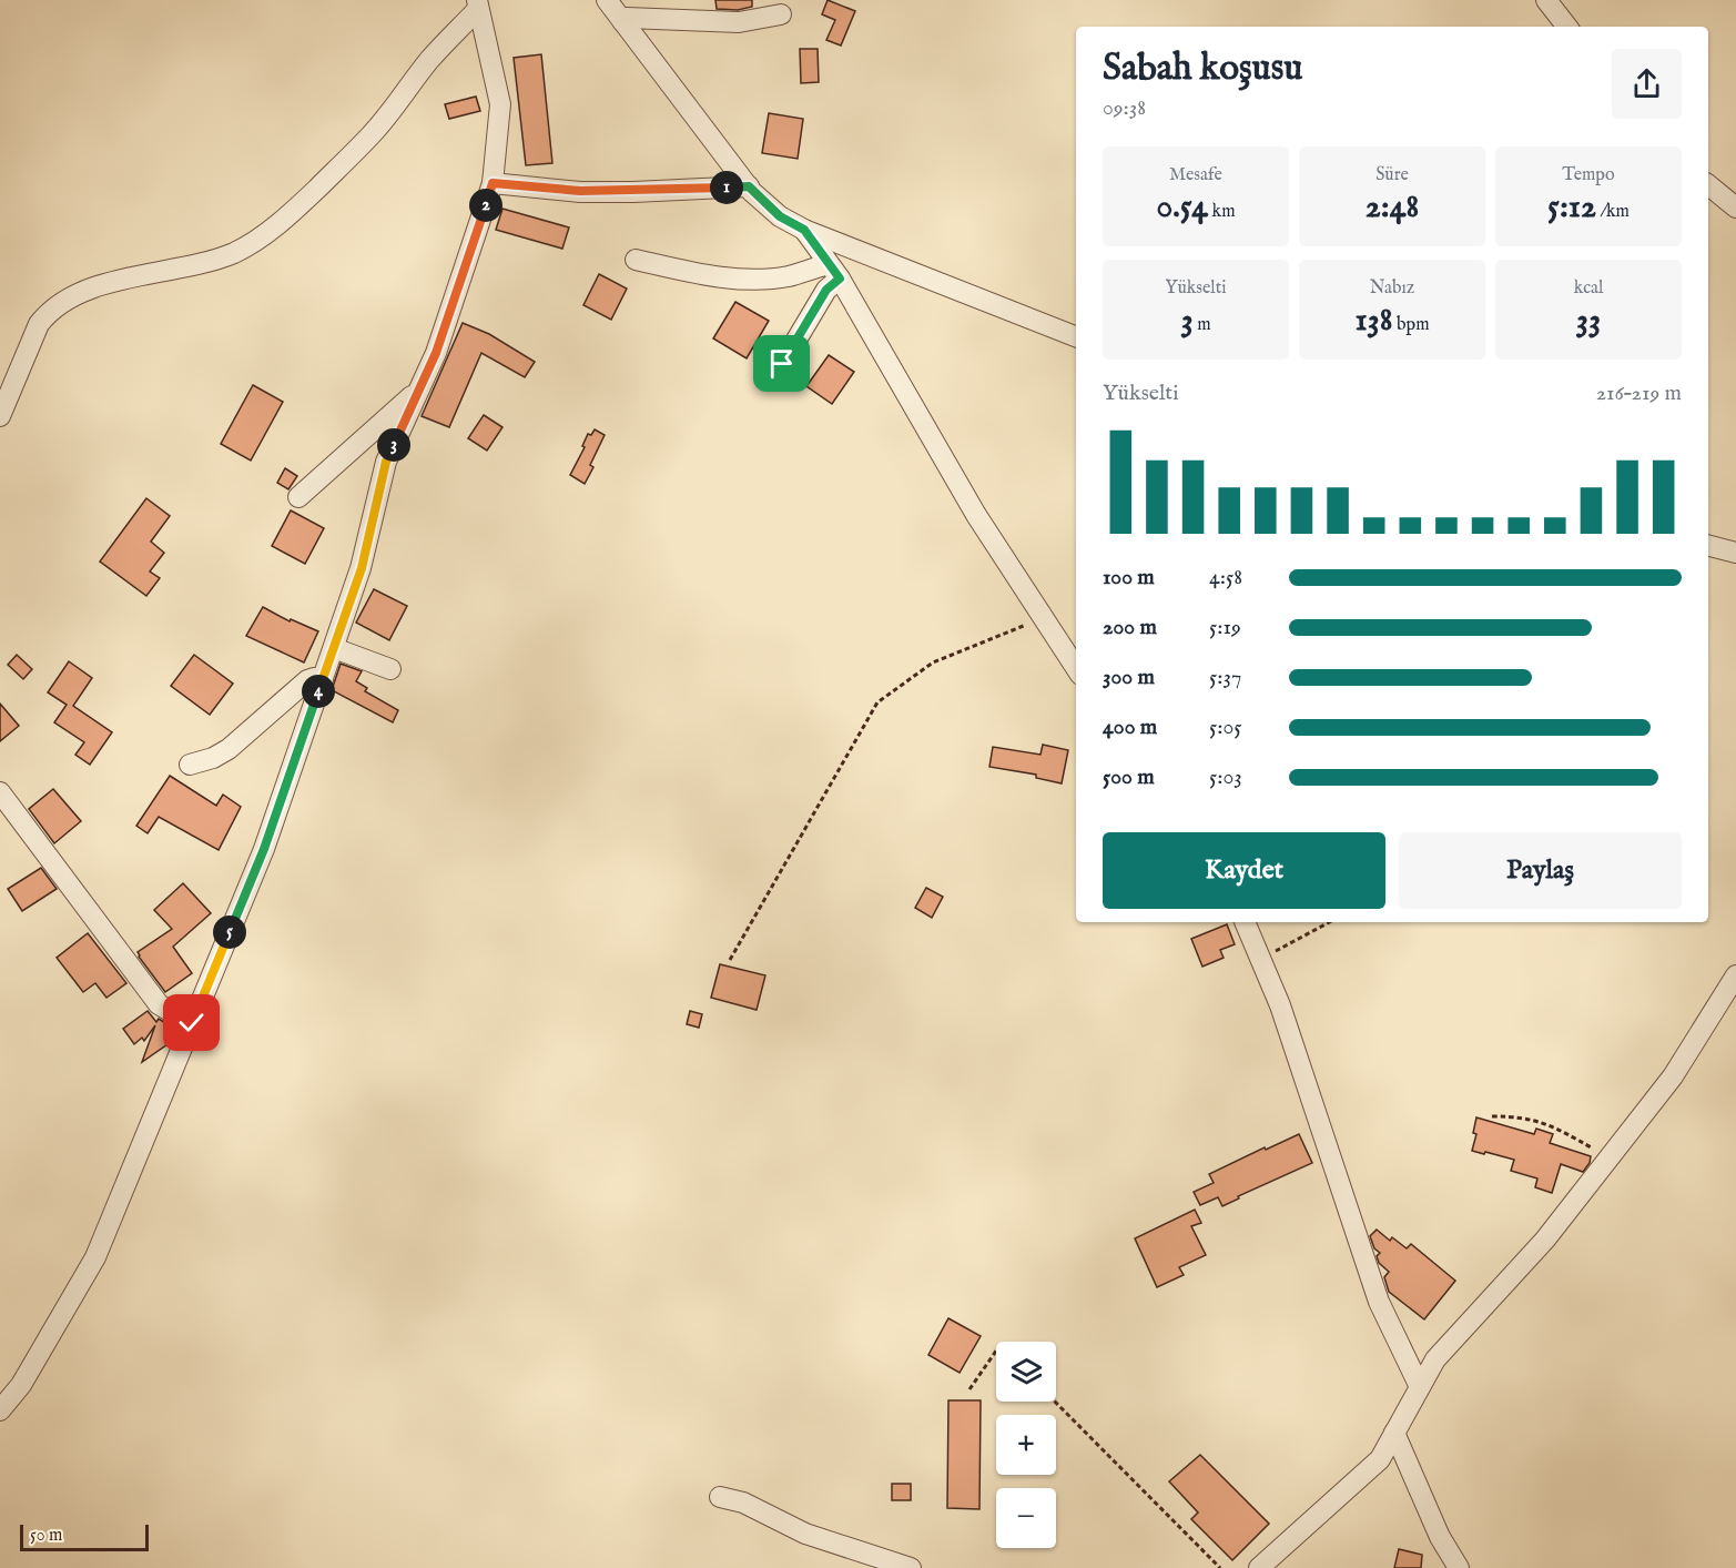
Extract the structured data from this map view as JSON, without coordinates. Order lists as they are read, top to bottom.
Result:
{
  "scale_bar": "50 m",
  "page": {
    "heading": ["Sabah koşusu", "09:38"],
    "stats": [
      ["Mesafe", "0.54 km"],
      ["Süre", "2:48"],
      ["Tempo", "5:12 /km"],
      ["Yükselti", "3 m"],
      ["Nabız", "138 bpm"],
      ["kcal", "33"]
    ],
    "pins": [
      "1",
      "2",
      "3",
      "4",
      "5"
    ],
    "chart": ["Yükselti", "216–219 m"],
    "list": [
      {
        "name": "100 m",
        "note": "4:58"
      },
      {
        "name": "200 m",
        "note": "5:19"
      },
      {
        "name": "300 m",
        "note": "5:37"
      },
      {
        "name": "400 m",
        "note": "5:05"
      },
      {
        "name": "500 m",
        "note": "5:03"
      }
    ],
    "buttons": ["Kaydet", "Paylaş"],
    "map_buttons": ["+", "−"],
    "scale": "50 m"
  }
}
